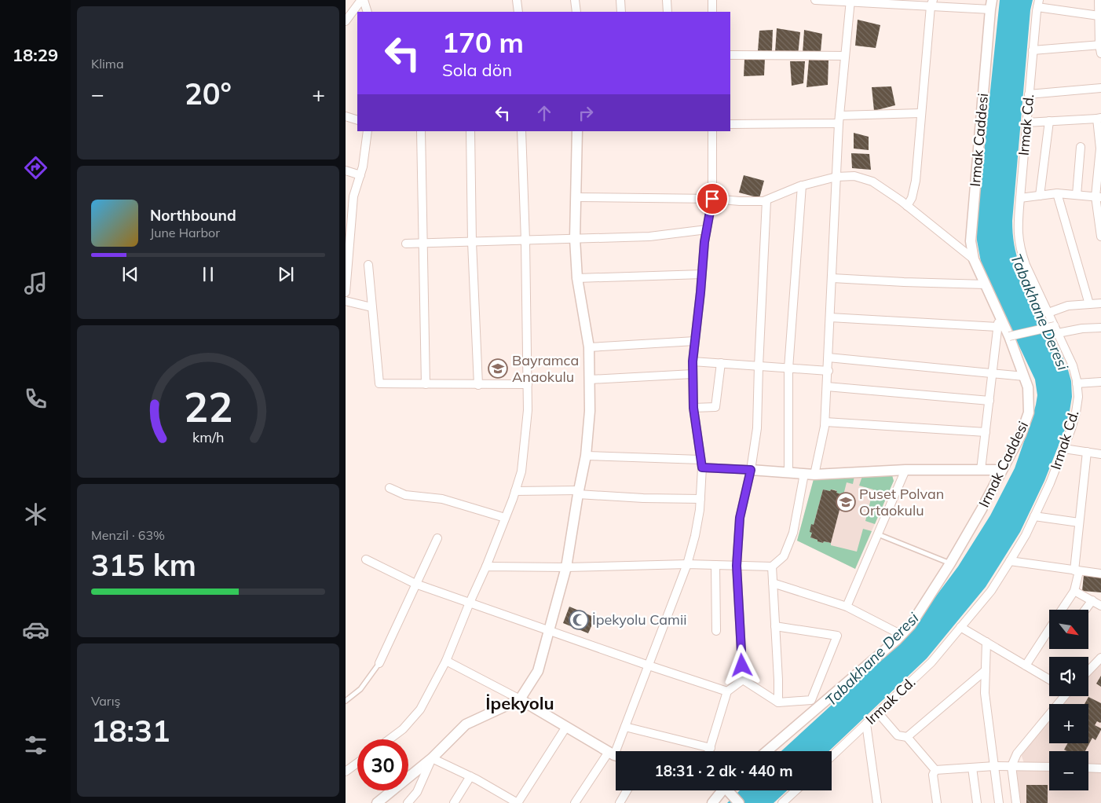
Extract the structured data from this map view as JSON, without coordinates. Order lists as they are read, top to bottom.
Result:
{
  "streets": {
    "street": ["Irmak Cd.", "Irmak Caddesi"]
  },
  "districts": ["İpekyolu"],
  "water": ["Tabakhane Deresi"],
  "places": {
    "school or university": ["Bayramca Anaokulu", "Puset Polvan Ortaokulu"],
    "mosque": ["İpekyolu Camii"]
  },
  "north": "bottom right",
  "page": {
    "tabs": "18:29",
    "tile": [
      "Klima",
      ["Menzil · 63%", "315 km"],
      ["Varış", "18:31"]
    ],
    "turn": ["170 m", "Sola dön"],
    "heat": ["−", "20°", "+"],
    "song": ["Northbound", "June Harbor"],
    "map_buttons": ["+", "−"],
    "limit": "30",
    "trip": "18:31 · 2 dk · 440 m",
    "gauge": ["22", "km/h"]
  }
}
